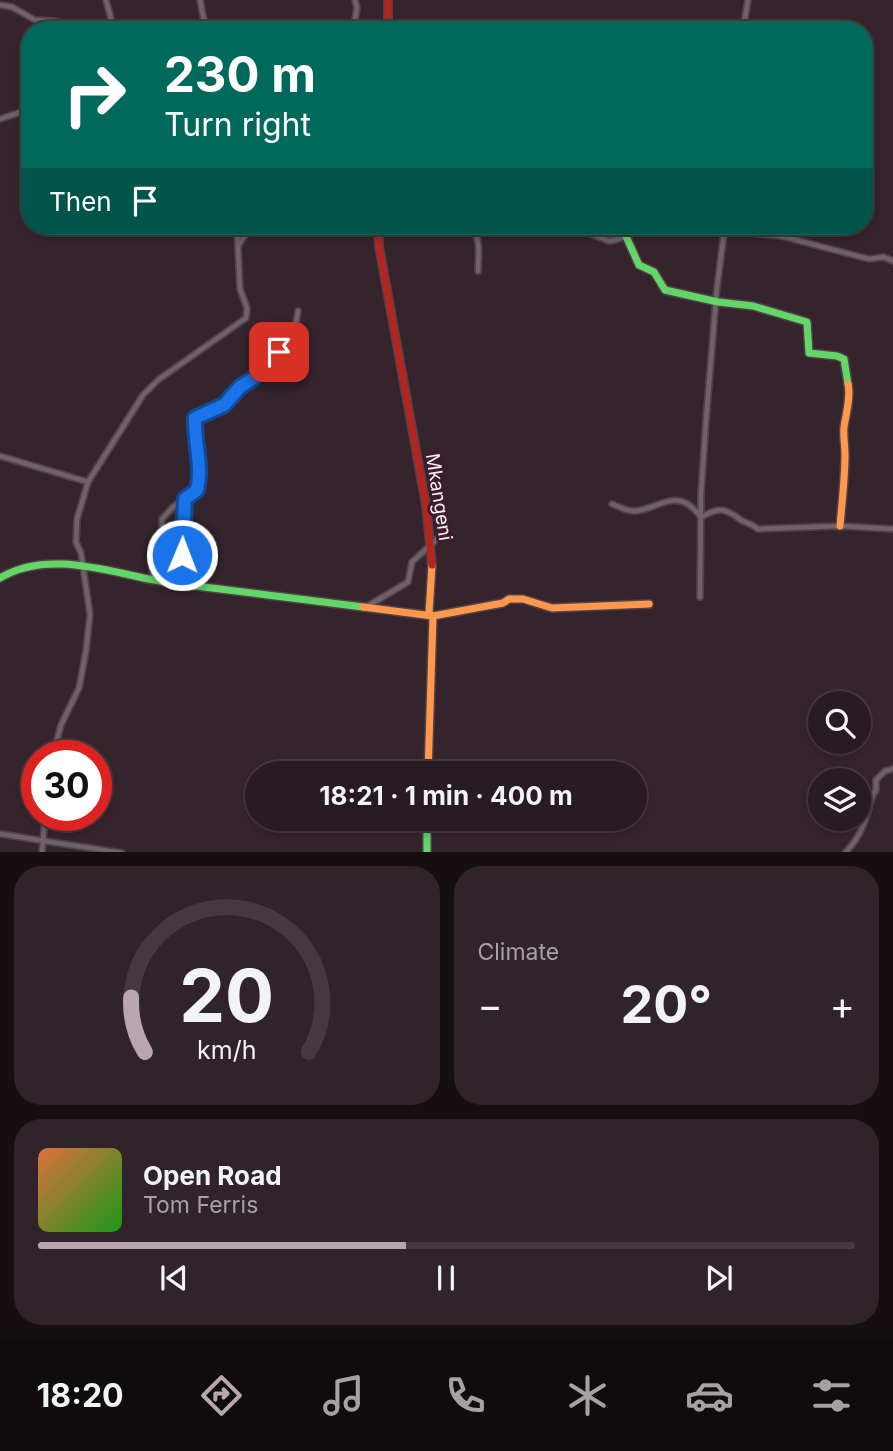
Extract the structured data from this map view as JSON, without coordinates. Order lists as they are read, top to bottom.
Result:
{
  "streets": {
    "street": ["Mkangeni"]
  },
  "page": {
    "turn": ["230 m", "Turn right"],
    "then": "Then",
    "limit": "30",
    "trip": "18:21 · 1 min · 400 m",
    "tile": "Climate",
    "heat": ["−", "20°", "+"],
    "song": ["Open Road", "Tom Ferris"],
    "tabs": "18:20",
    "gauge": ["20", "km/h"]
  }
}
